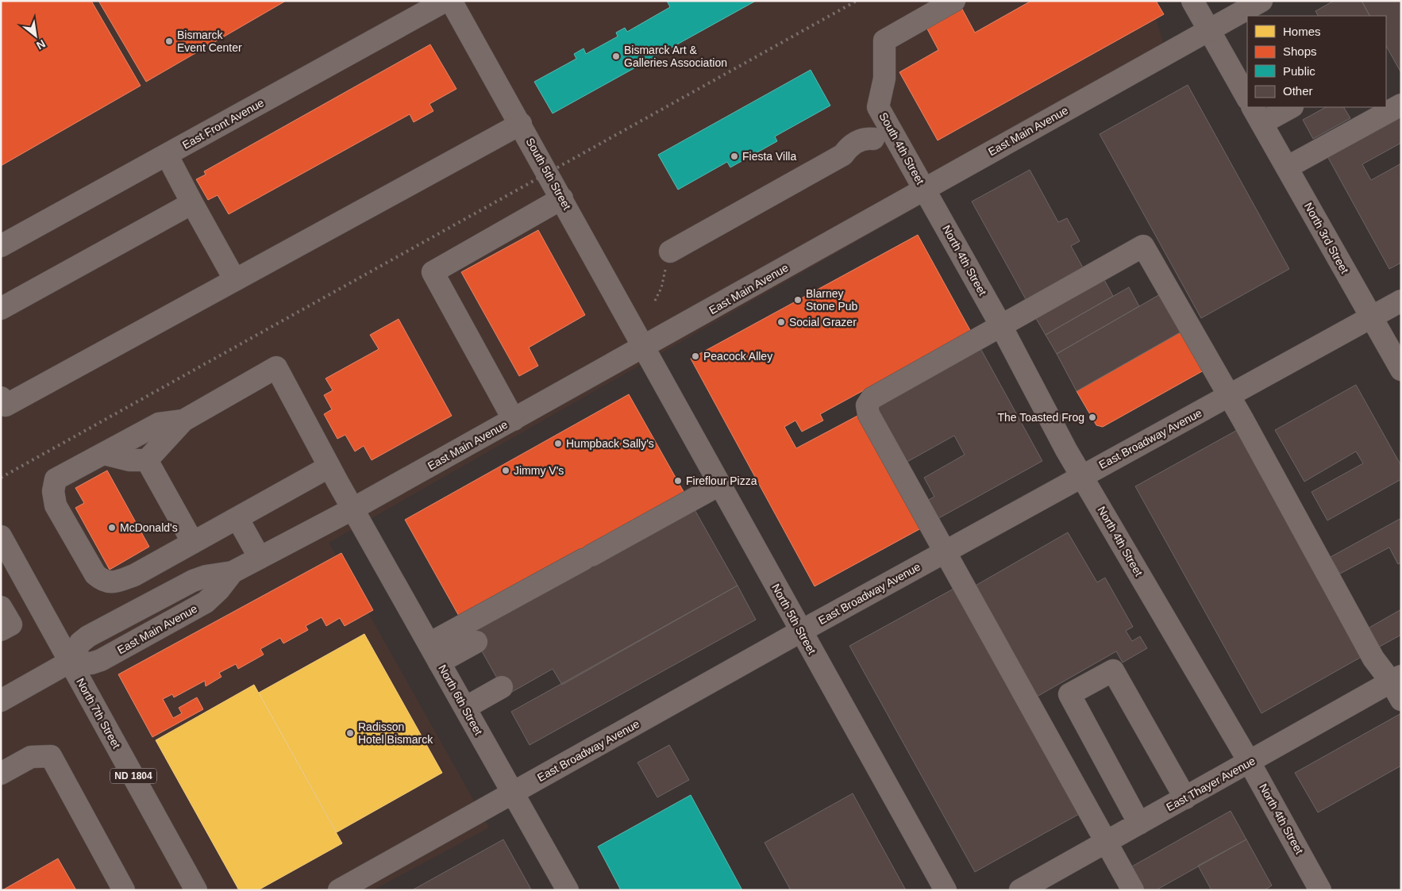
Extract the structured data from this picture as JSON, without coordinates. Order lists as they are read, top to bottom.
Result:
{
  "streets": {
    "main road": ["East Main Avenue", "North 7th Street", "ND 1804"],
    "street": [
      "East Front Avenue",
      "South 4th Street",
      "South 5th Street",
      "North 3rd Street",
      "North 4th Street",
      "East Broadway Avenue",
      "North 5th Street",
      "North 6th Street",
      "East Thayer Avenue"
    ]
  },
  "crossings": [
    ["East Main Avenue", "South 4th Street"],
    ["East Main Avenue", "South 5th Street"],
    ["East Main Avenue", "North 4th Street"],
    ["East Main Avenue", "North 5th Street"],
    ["East Main Avenue", "North 6th Street"],
    ["East Main Avenue", "North 7th Street"],
    ["South 4th Street", "North 4th Street"],
    ["South 5th Street", "North 5th Street"],
    ["North 3rd Street", "East Broadway Avenue"],
    ["North 4th Street", "East Broadway Avenue"],
    ["North 4th Street", "East Thayer Avenue"],
    ["East Broadway Avenue", "North 5th Street"],
    ["East Broadway Avenue", "North 6th Street"]
  ],
  "places": [
    "Bismarck Event Center",
    "Bismarck Art & Galleries Association",
    "Fiesta Villa",
    "Blarney Stone Pub",
    "Social Grazer",
    "Peacock Alley",
    "The Toasted Frog",
    "Humpback Sally's",
    "Jimmy V's",
    "Fireflour Pizza",
    "McDonald's",
    "Radisson Hotel Bismarck"
  ],
  "legend": [
    "Homes",
    "Shops",
    "Public",
    "Other"
  ],
  "north": "bottom right"
}
